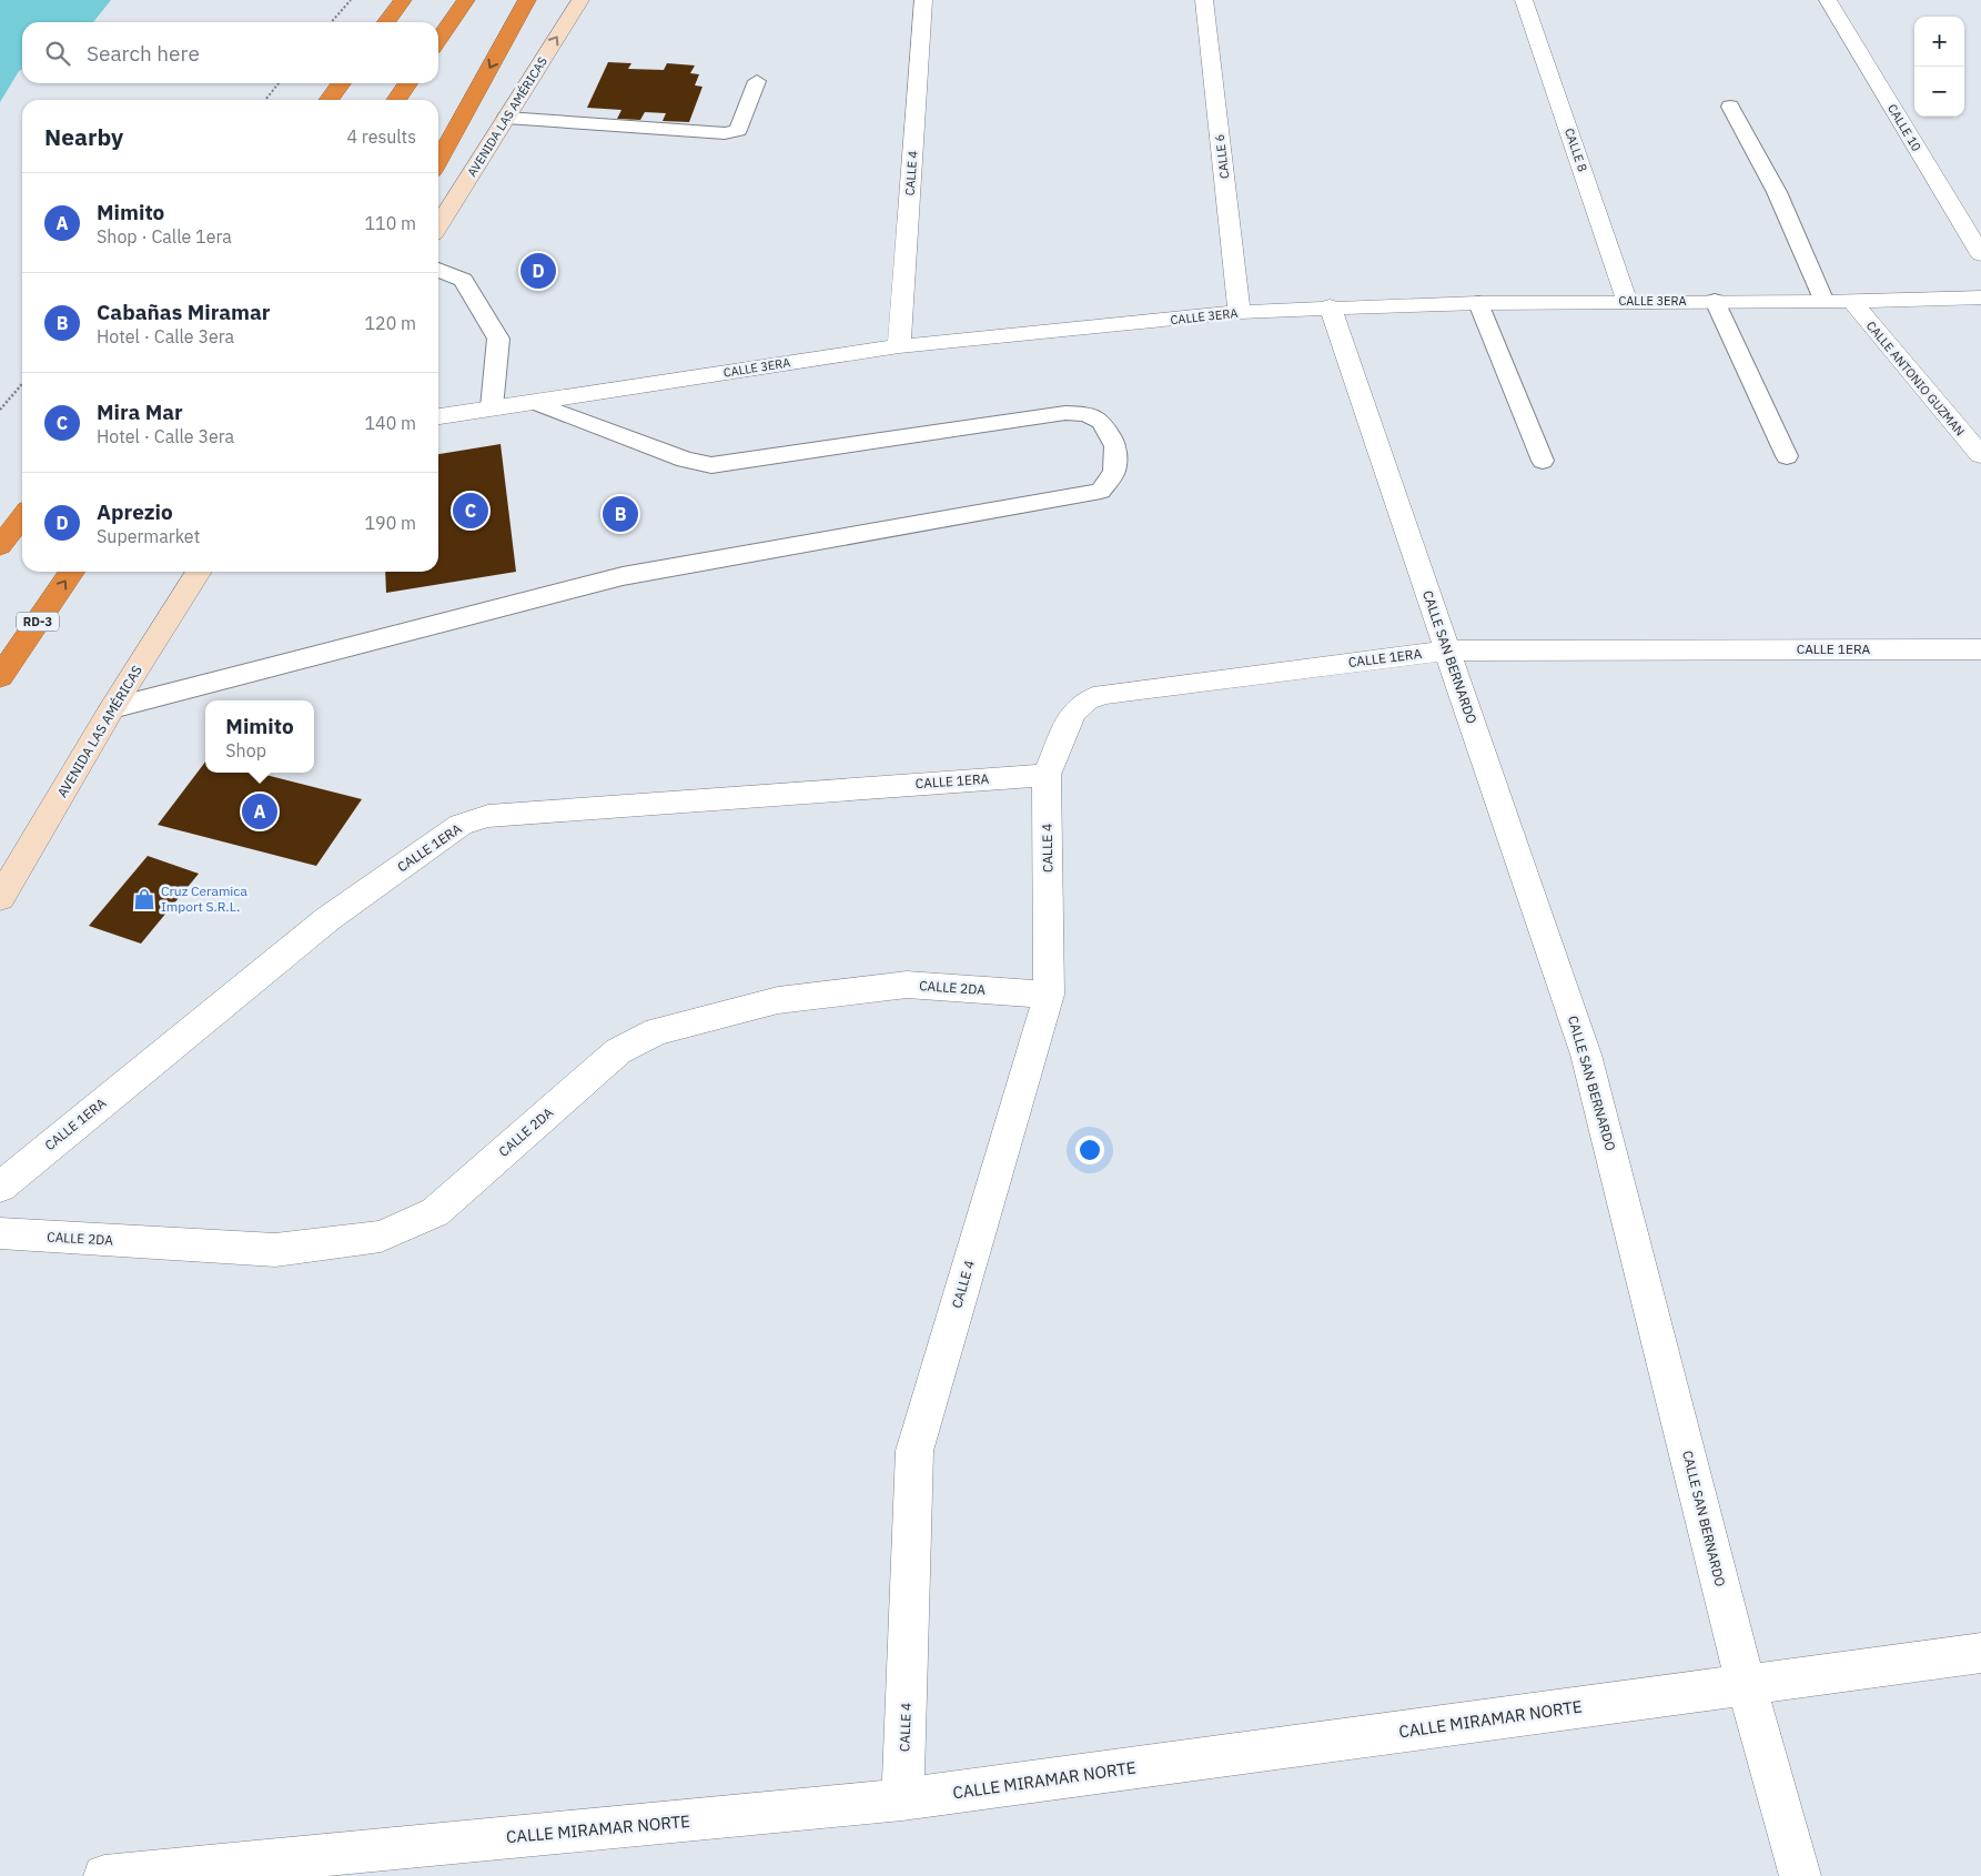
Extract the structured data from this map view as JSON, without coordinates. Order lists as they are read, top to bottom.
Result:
{
  "streets": {
    "highway": ["RD-3"],
    "main road": ["AVENIDA LAS AMÉRICAS"],
    "street": [
      "CALLE 10",
      "CALLE 8",
      "CALLE 6",
      "CALLE 4",
      "CALLE 3ERA",
      "CALLE ANTONIO GUZMAN",
      "CALLE 1ERA",
      "CALLE SAN BERNARDO",
      "CALLE 2DA",
      "CALLE MIRAMAR NORTE"
    ]
  },
  "crossings": [
    ["CALLE 8", "CALLE 3ERA"],
    ["CALLE 6", "CALLE 3ERA"],
    ["CALLE 4", "CALLE 3ERA"],
    ["CALLE 4", "CALLE 1ERA"],
    ["CALLE 4", "CALLE 2DA"],
    ["CALLE 4", "CALLE MIRAMAR NORTE"],
    ["CALLE 3ERA", "CALLE ANTONIO GUZMAN"],
    ["CALLE 3ERA", "CALLE SAN BERNARDO"],
    ["CALLE 1ERA", "CALLE SAN BERNARDO"],
    ["CALLE SAN BERNARDO", "CALLE MIRAMAR NORTE"]
  ],
  "places": {
    "shop": ["Cruz Ceramica Import S.R.L."]
  },
  "page": {
    "map_buttons": ["+", "−"],
    "search": "Search here",
    "heading": ["Nearby", "4 results"],
    "list": [
      {
        "mark": "A",
        "name": "Mimito",
        "note": "Shop · Calle 1era",
        "value": "110 m"
      },
      {
        "mark": "B",
        "name": "Cabañas Miramar",
        "note": "Hotel · Calle 3era",
        "value": "120 m"
      },
      {
        "mark": "C",
        "name": "Mira Mar",
        "note": "Hotel · Calle 3era",
        "value": "140 m"
      },
      {
        "mark": "D",
        "name": "Aprezio",
        "note": "Supermarket",
        "value": "190 m"
      }
    ],
    "pins": [
      "D",
      "C",
      "B",
      "A"
    ],
    "popup": ["Mimito", "Shop"]
  }
}
